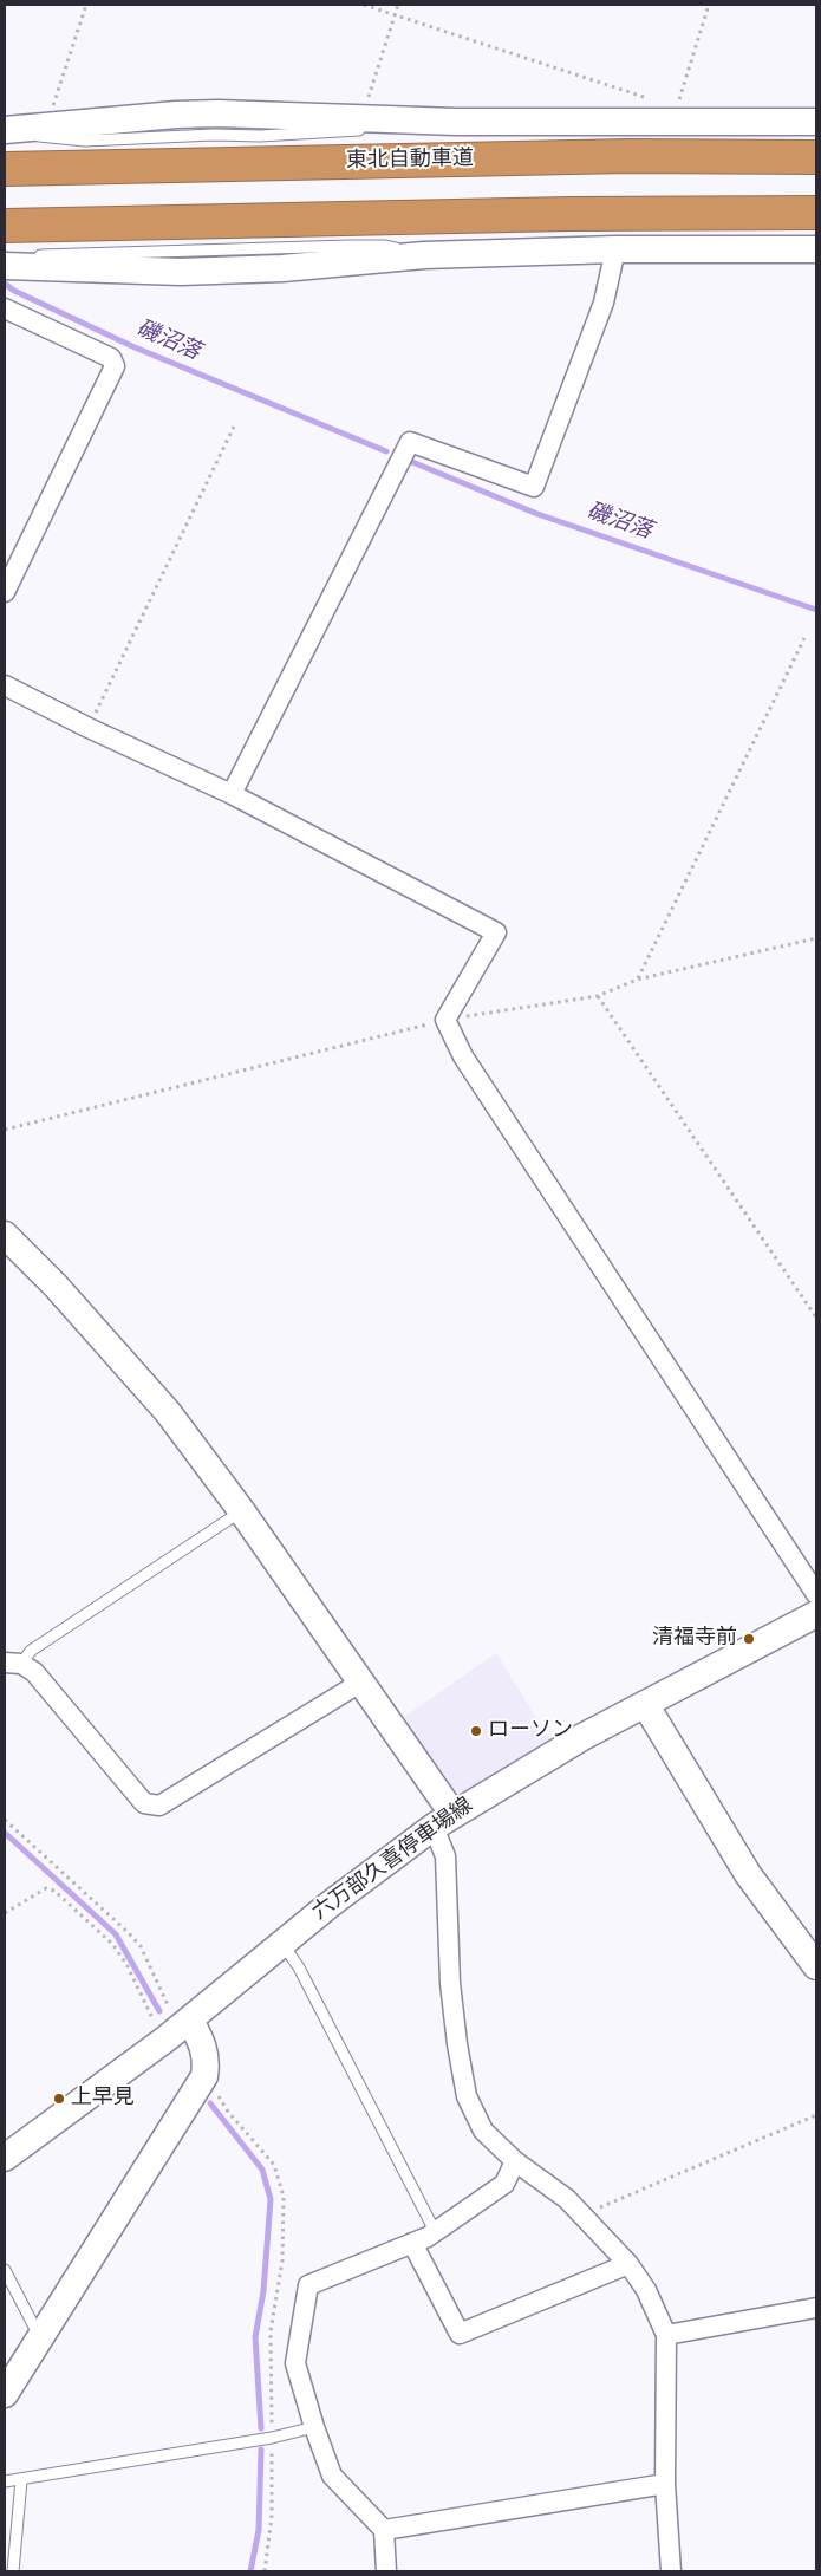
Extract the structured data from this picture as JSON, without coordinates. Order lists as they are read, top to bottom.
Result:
{
  "streets": {
    "highway": ["東北自動車道"],
    "street": ["六万部久喜停車場線"]
  },
  "water": ["磯沼落"],
  "places": ["清福寺前", "ローソン", "上早見"]
}
